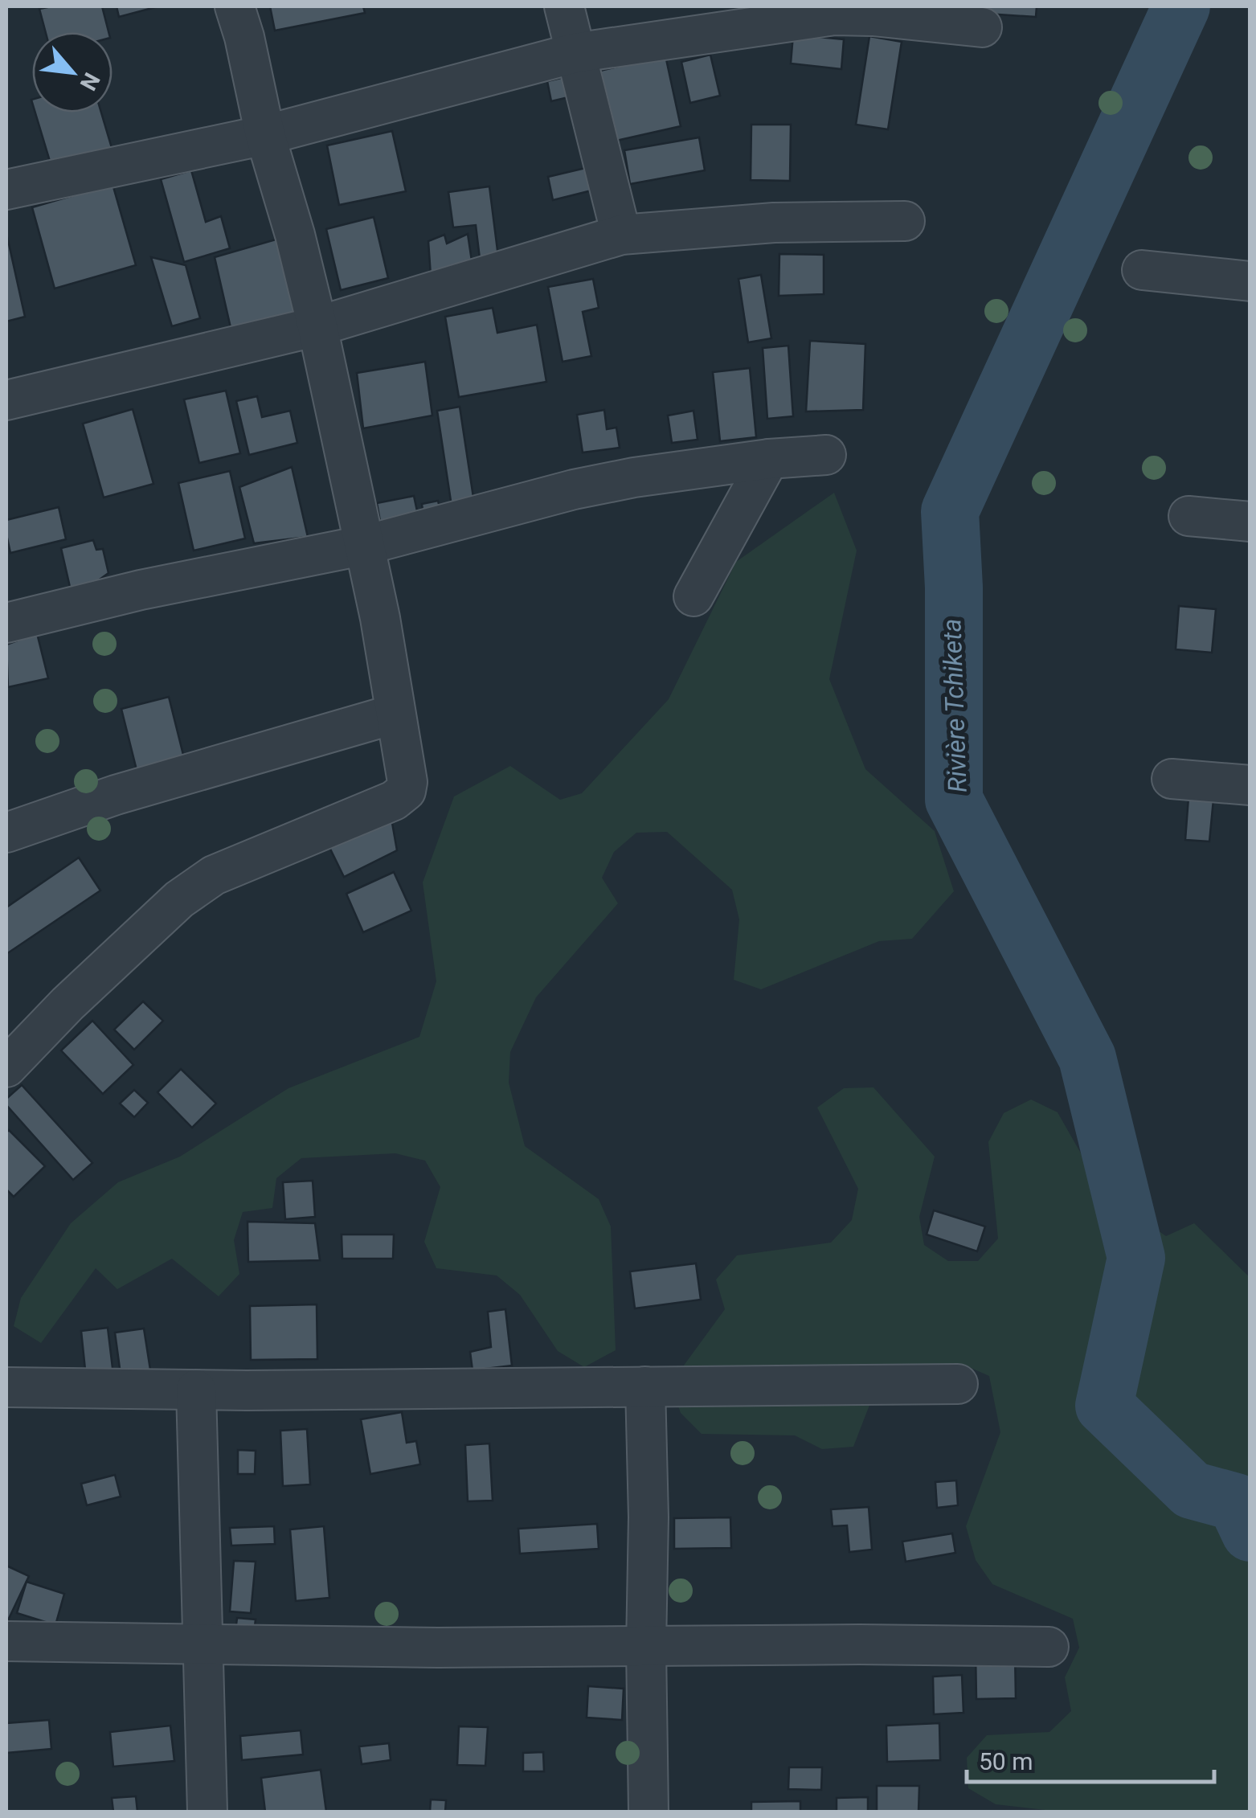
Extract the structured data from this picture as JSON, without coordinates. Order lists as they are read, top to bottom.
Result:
{
  "water": ["Rivière Tchiketa"],
  "scale_bar": "50 m",
  "north": "bottom right"
}
